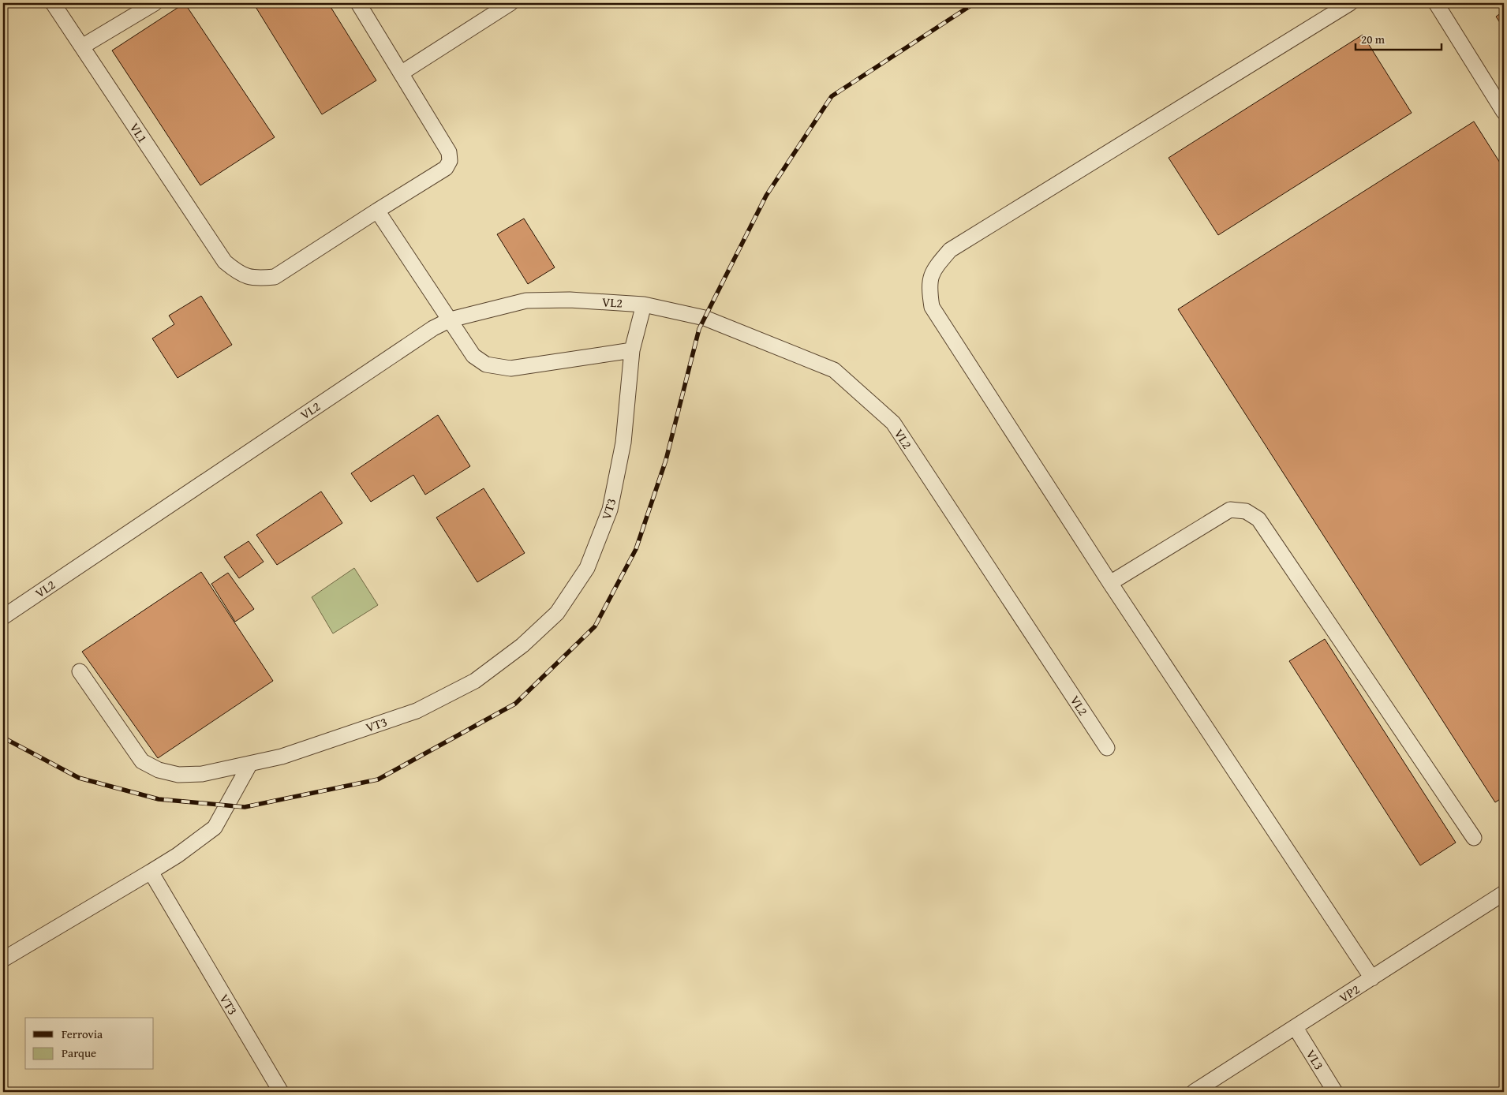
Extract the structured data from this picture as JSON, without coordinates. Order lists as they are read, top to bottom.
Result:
{
  "streets": {
    "lane": [
      "VL1",
      "VL2",
      "VT3",
      "VP2",
      "VL3"
    ]
  },
  "crossings": [
    ["VL2", "VT3"],
    ["VP2", "VL3"]
  ],
  "legend": ["Ferrovia", "Parque"],
  "scale_bar": "20 m"
}
